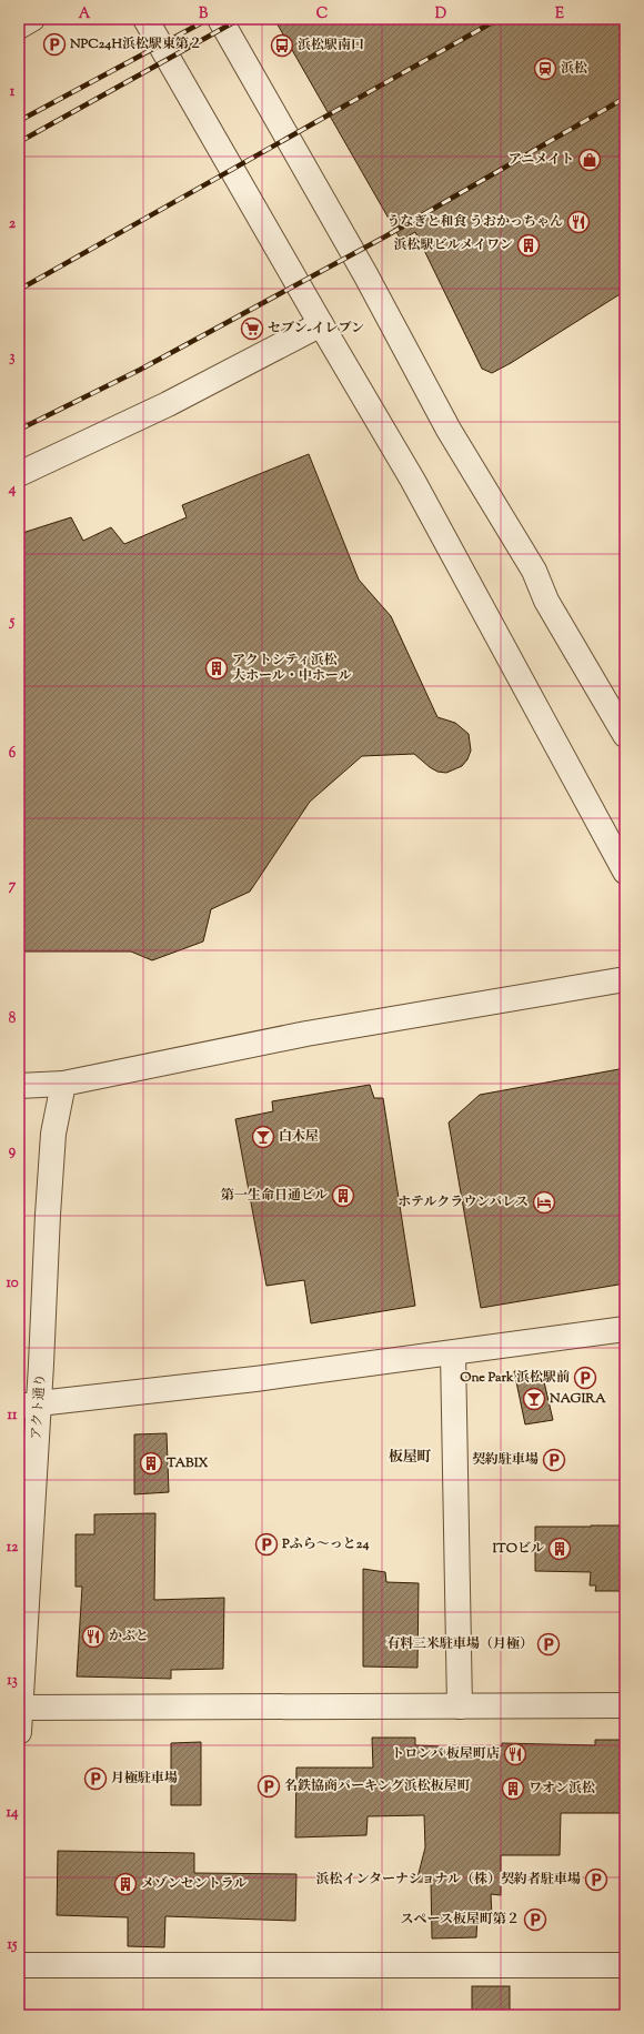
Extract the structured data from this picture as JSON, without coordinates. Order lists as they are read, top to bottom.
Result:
{
  "streets": {
    "street": ["アクト通り"]
  },
  "districts": ["板屋町"],
  "places": {
    "parking": [
      "NPC24H浜松駅東第２",
      "One Park 浜松駅前",
      "契約駐車場",
      "Pふら～っと24",
      "有料三米駐車場（月極）",
      "月極駐車場",
      "名鉄協商パーキング浜松板屋町",
      "浜松インターナショナル（株）契約者駐車場",
      "スペース板屋町第２"
    ],
    "bus stop": ["浜松駅南口"],
    "station": ["浜松"],
    "shop": ["アニメイト"],
    "restaurant": ["うなぎと和食 うおかっちゃん", "かぶと", "トロンバ 板屋町店"],
    "building": [
      "浜松駅ビルメイワン",
      "アクトシティ浜松 大ホール・中ホール",
      "第一生命日通ビル",
      "TABIX",
      "ITOビル",
      "ワオン浜松",
      "メゾンセントラル"
    ],
    "supermarket": ["セブン-イレブン"],
    "bar": ["白木屋", "NAGIRA"],
    "hotel": ["ホテルクラウンパレス"]
  },
  "grid": {
    "columns": [
      "A",
      "B",
      "C",
      "D",
      "E"
    ],
    "rows": [
      "1",
      "2",
      "3",
      "4",
      "5",
      "6",
      "7",
      "8",
      "9",
      "10",
      "11",
      "12",
      "13",
      "14",
      "15"
    ]
  }
}
